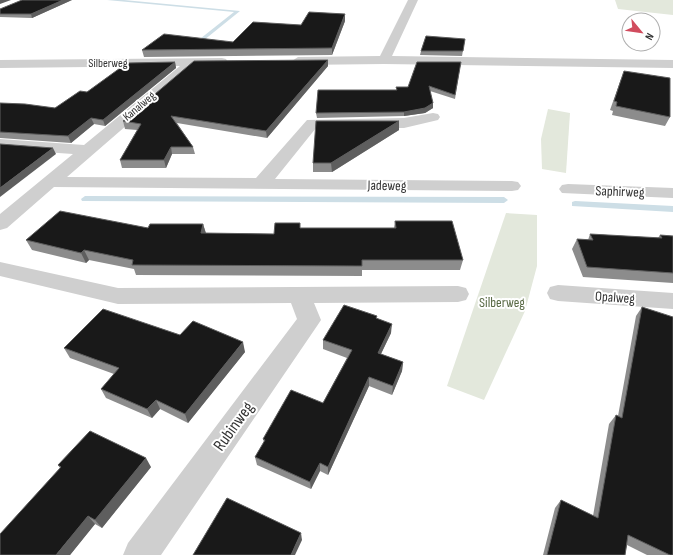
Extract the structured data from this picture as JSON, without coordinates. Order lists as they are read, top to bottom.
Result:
{
  "streets": {
    "street": [
      "Silberweg",
      "Kanalweg",
      "Jadeweg",
      "Saphirweg",
      "Opalweg",
      "Rubinweg"
    ]
  },
  "crossings": [
    ["Silberweg", "Kanalweg"],
    ["Kanalweg", "Jadeweg"]
  ],
  "parks": ["Silberweg"],
  "north": "bottom right"
}
